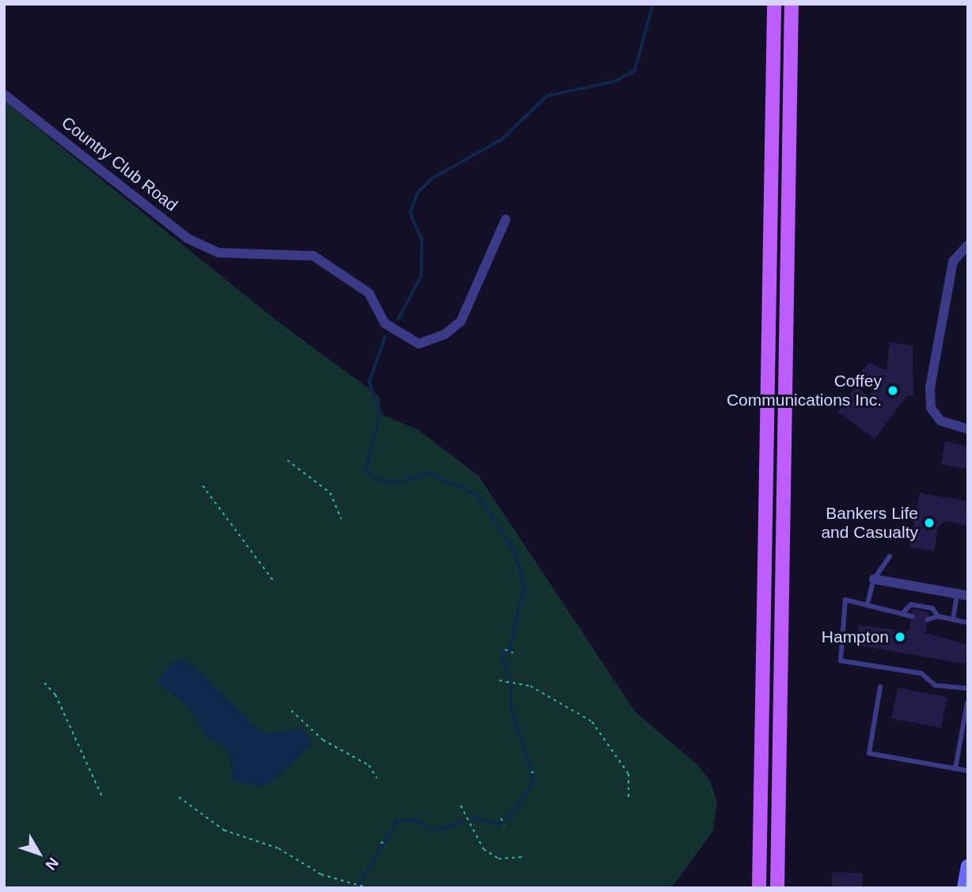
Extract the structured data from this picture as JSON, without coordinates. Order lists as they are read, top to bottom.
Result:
{
  "streets": {
    "street": ["Country Club Road"]
  },
  "places": ["Coffey Communications Inc.", "Bankers Life and Casualty", "Hampton"],
  "north": "bottom right"
}
